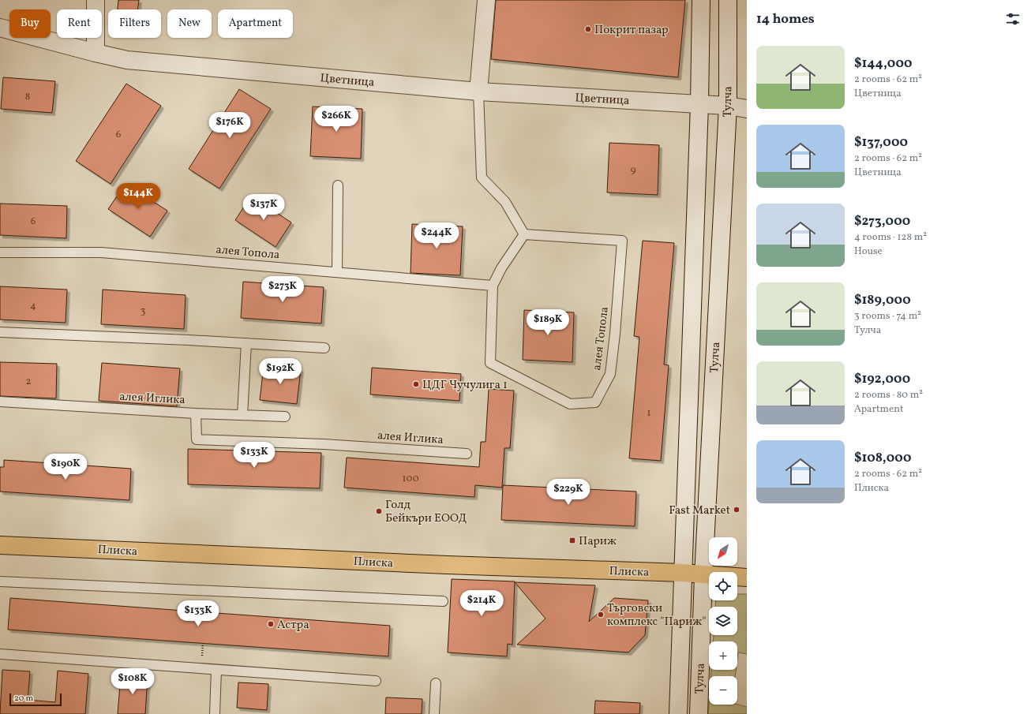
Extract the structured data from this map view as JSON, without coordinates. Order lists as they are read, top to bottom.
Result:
{
  "streets": {
    "main road": ["Цветница", "Тулча", "Плиска"],
    "lane": ["алея Топола", "алея Иглика"]
  },
  "crossings": [
    ["Цветница", "Тулча"],
    ["Тулча", "Плиска"]
  ],
  "places": {
    "other": [
      "Покрит пазар",
      "ЦДГ Чучулига 1",
      "Fast Market",
      "Голд Бейкъри ЕООД",
      "Търговски комплекс \"Париж\"",
      "Астра"
    ],
    "transit": ["Париж"]
  },
  "house_numbers": [
    "8",
    "6",
    "9",
    "6",
    "4",
    "3",
    "2",
    "1",
    "100"
  ],
  "scale_bar": "20 m",
  "north": "bottom left",
  "page": {
    "heading": "14 homes",
    "chip": [
      "Buy",
      "Rent",
      "Filters",
      "New",
      "Apartment"
    ],
    "list": [
      {
        "name": "$144,000",
        "note": "2 rooms · 62 m² · Цветница"
      },
      {
        "name": "$137,000",
        "note": "2 rooms · 62 m² · Цветница"
      },
      {
        "name": "$273,000",
        "note": "4 rooms · 128 m² · House"
      },
      {
        "name": "$189,000",
        "note": "3 rooms · 74 m² · Тулча"
      },
      {
        "name": "$192,000",
        "note": "2 rooms · 80 m² · Apartment"
      },
      {
        "name": "$108,000",
        "note": "2 rooms · 62 m² · Плиска"
      }
    ],
    "price": [
      "$266K",
      "$176K",
      "$144K",
      "$137K",
      "$244K",
      "$273K",
      "$189K",
      "$192K",
      "$133K",
      "$190K",
      "$229K",
      "$214K",
      "$133K",
      "$108K"
    ],
    "map_buttons": ["+", "−"],
    "scale": "20 m"
  }
}
